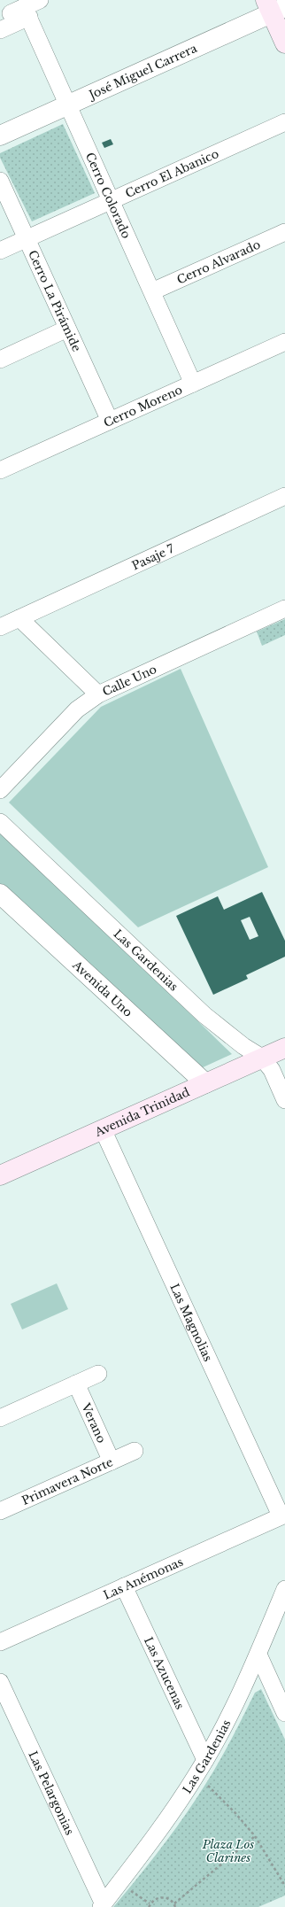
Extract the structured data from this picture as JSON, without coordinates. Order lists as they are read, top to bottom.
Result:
{
  "streets": {
    "main road": ["Avenida Trinidad"],
    "street": [
      "José Miguel Carrera",
      "Cerro El Abanico",
      "Cerro Colorado",
      "Cerro Alvarado",
      "Cerro La Pirámide",
      "Cerro Moreno",
      "Pasaje 7",
      "Calle Uno",
      "Las Gardenias",
      "Avenida Uno",
      "Las Magnolias",
      "Verano",
      "Primavera Norte",
      "Las Anémonas",
      "Las Azucenas",
      "Las Pelargonias"
    ]
  },
  "crossings": [
    ["José Miguel Carrera", "Cerro Colorado"],
    ["Cerro El Abanico", "Cerro Colorado"],
    ["Cerro El Abanico", "Cerro La Pirámide"],
    ["Cerro Colorado", "Cerro Alvarado"],
    ["Cerro Colorado", "Cerro Moreno"],
    ["Cerro La Pirámide", "Cerro Moreno"],
    ["Las Gardenias", "Avenida Trinidad"],
    ["Las Gardenias", "Las Azucenas"],
    ["Las Gardenias", "Las Pelargonias"],
    ["Avenida Uno", "Avenida Trinidad"],
    ["Avenida Trinidad", "Las Magnolias"],
    ["Las Magnolias", "Las Anémonas"],
    ["Verano", "Primavera Norte"],
    ["Las Anémonas", "Las Azucenas"]
  ],
  "parks": ["Plaza Los Clarines"]
}
